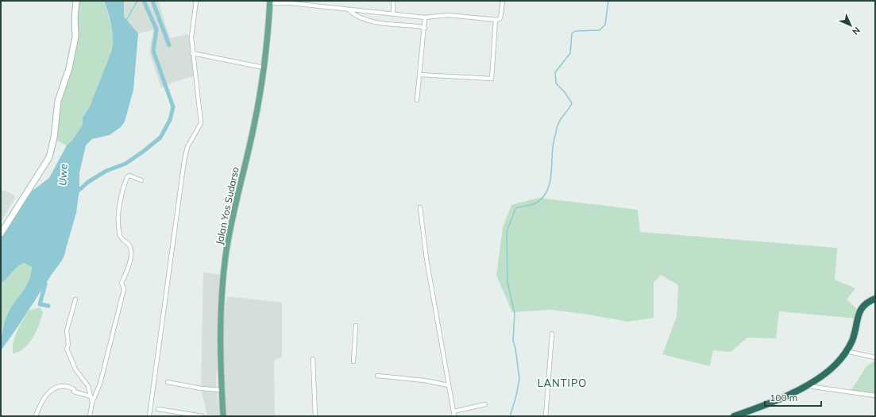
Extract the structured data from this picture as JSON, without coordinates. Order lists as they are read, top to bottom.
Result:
{
  "streets": {
    "main road": ["Jalan Yos Sudarso"]
  },
  "districts": ["LANTIPO"],
  "water": ["Uwe"],
  "scale_bar": "100 m",
  "north": "bottom right"
}
